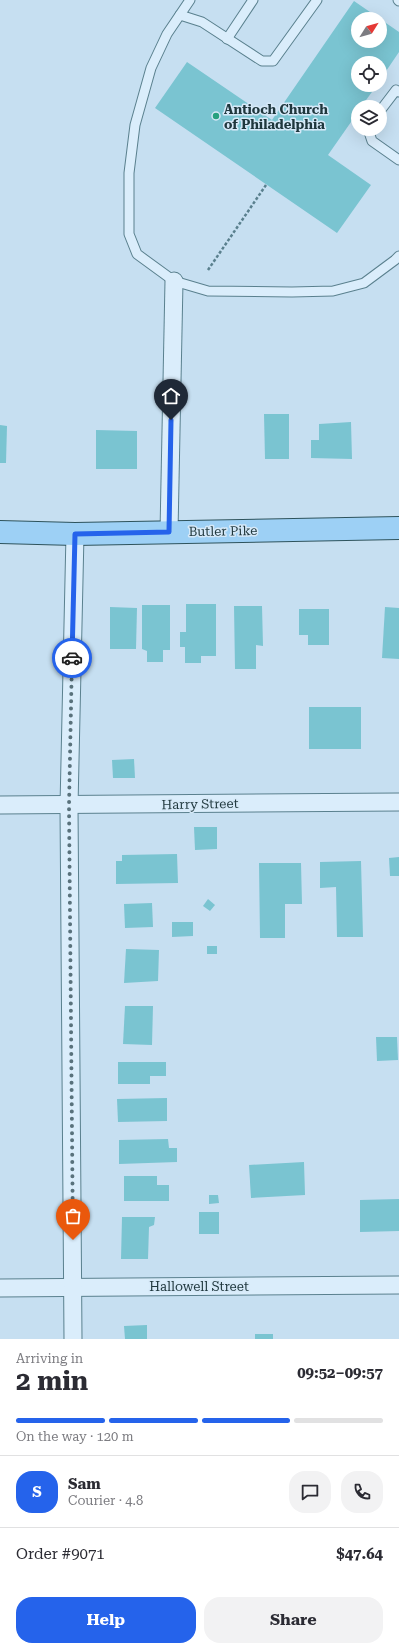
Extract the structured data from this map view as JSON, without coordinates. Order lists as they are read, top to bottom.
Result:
{
  "streets": {
    "main road": ["Butler Pike"],
    "street": ["Harry Street", "Hallowell Street"]
  },
  "places": ["Antioch Church of Philadelphia"],
  "north": "top right",
  "page": {
    "heading": ["2 min", "Arriving in", "09:52–09:57"],
    "panel": [
      "Sam",
      "Courier · 4.8",
      "Order #9071",
      "$47.64"
    ],
    "bar": "On the way · 120 m",
    "round": "S",
    "buttons": ["Help", "Share"]
  }
}
